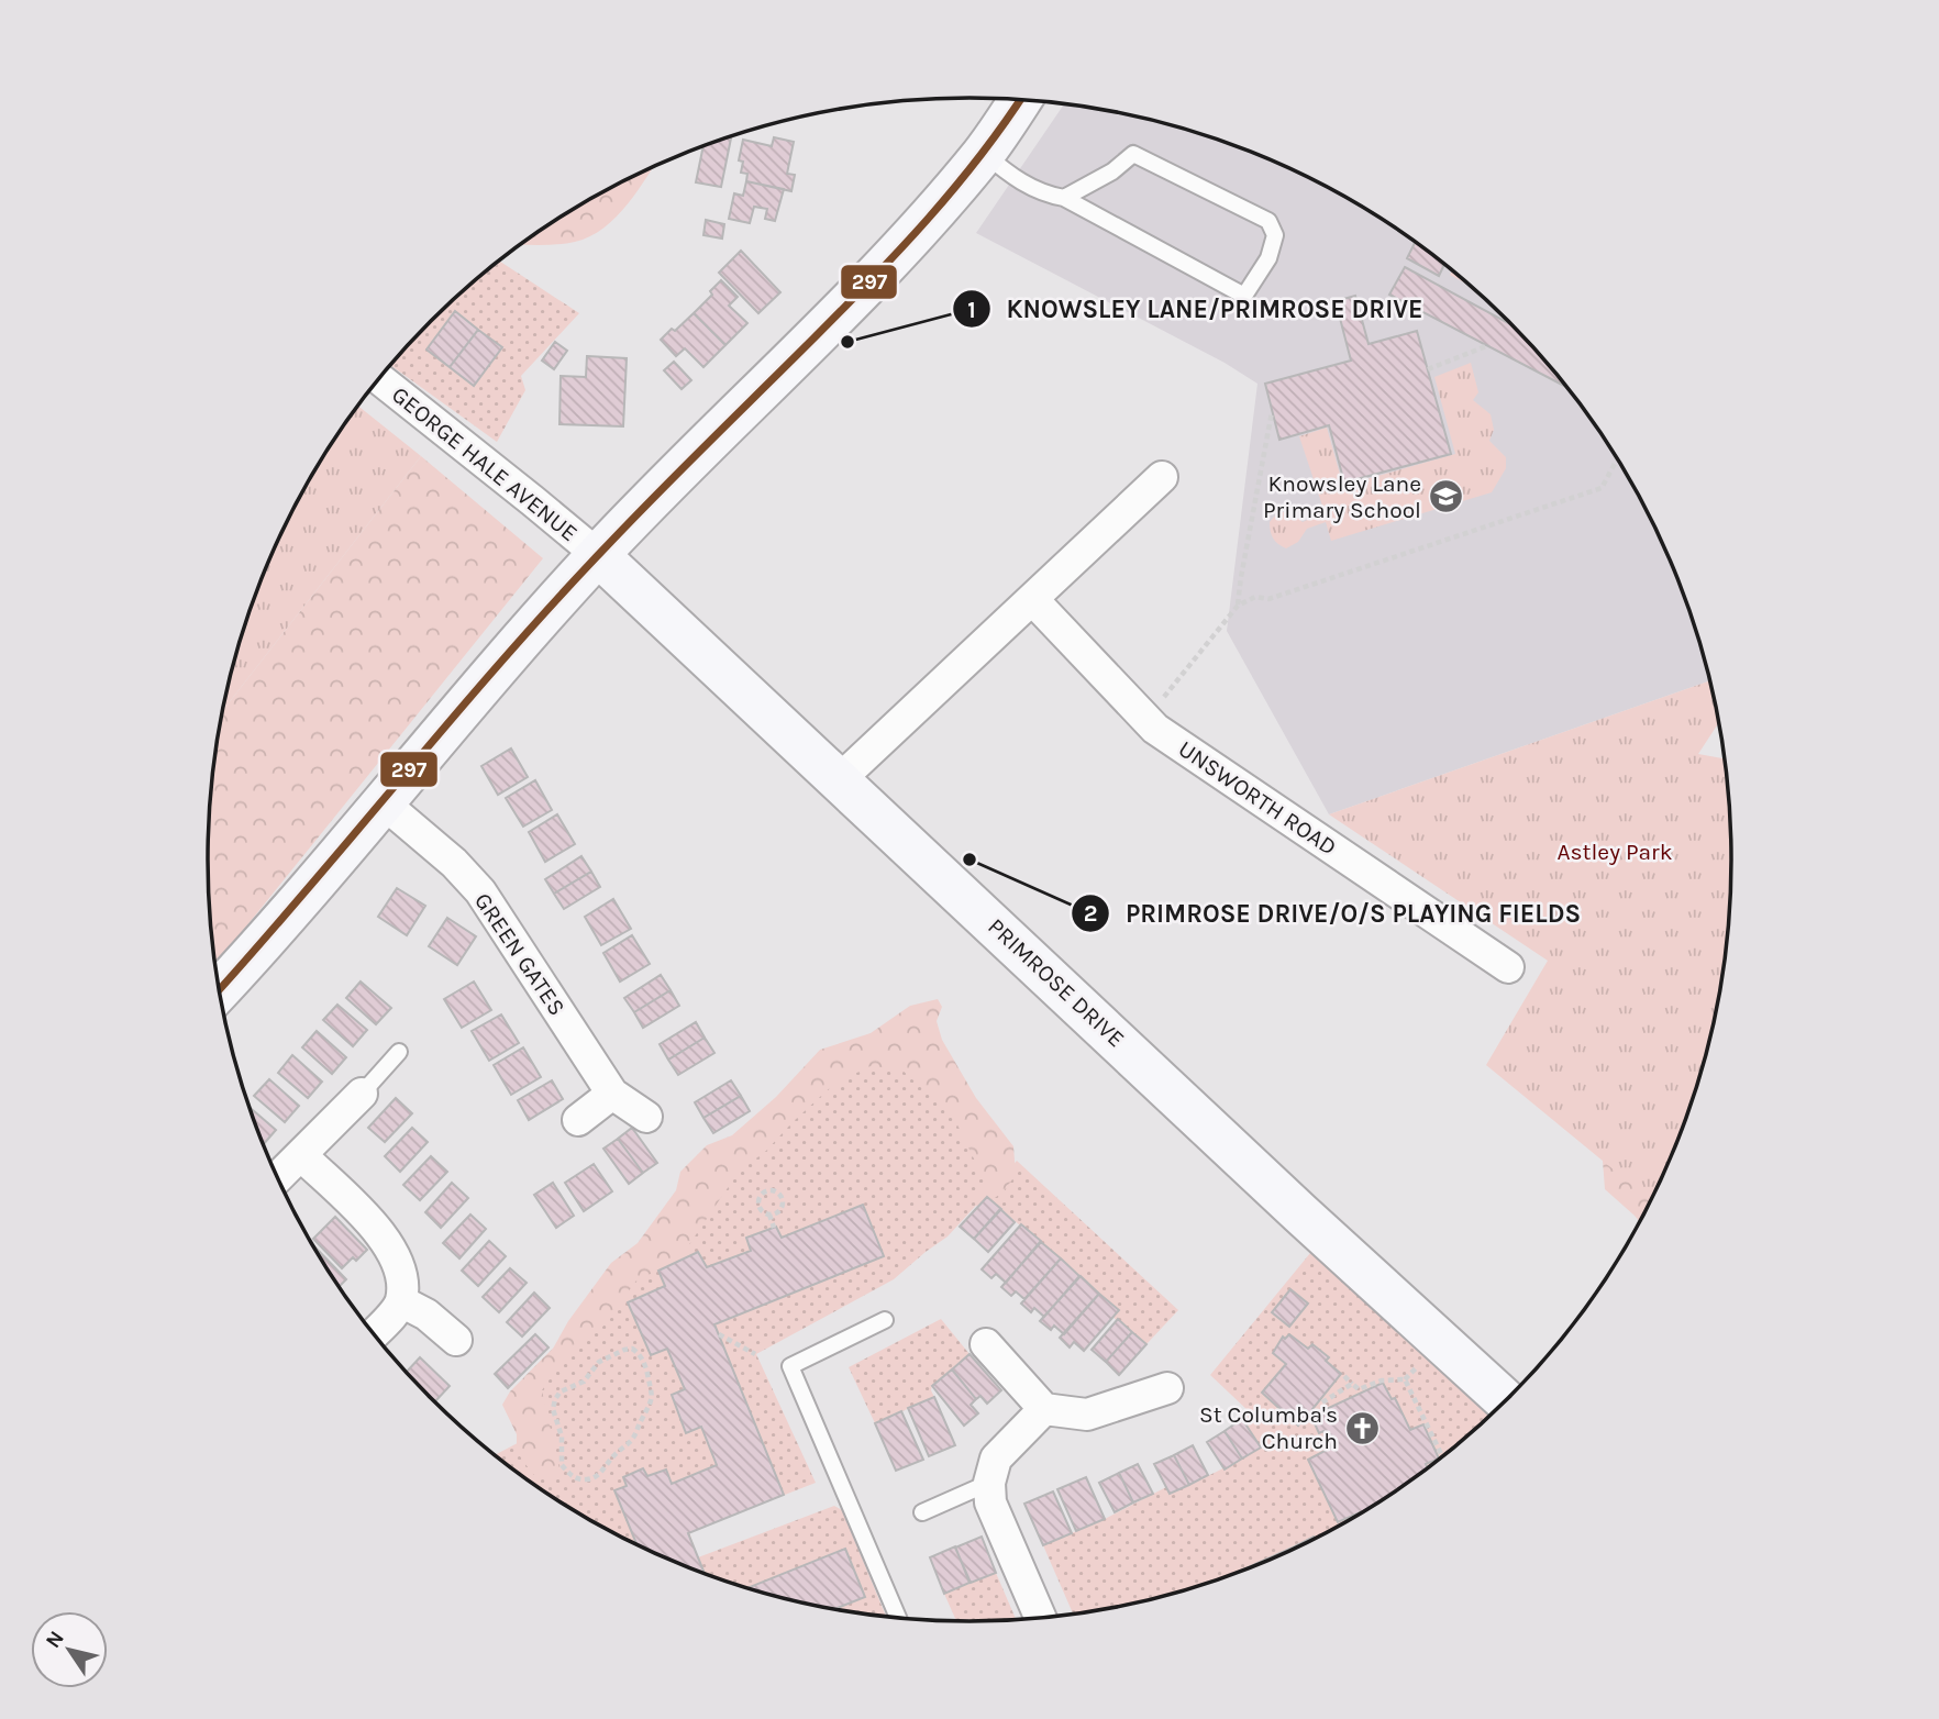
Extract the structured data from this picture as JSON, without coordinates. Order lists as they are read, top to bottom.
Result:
{
  "streets": {
    "street": [
      "GEORGE HALE AVENUE",
      "UNSWORTH ROAD",
      "GREEN GATES",
      "PRIMROSE DRIVE"
    ]
  },
  "crossings": [
    ["GEORGE HALE AVENUE", "PRIMROSE DRIVE"]
  ],
  "parks": ["Astley Park"],
  "places": {
    "other": ["KNOWSLEY LANE/PRIMROSE DRIVE", "PRIMROSE DRIVE/O/S PLAYING FIELDS"],
    "school or university": ["Knowsley Lane Primary School"],
    "church": ["St Columba's Church"]
  },
  "lines": ["transit line 297"],
  "north": "top left"
}
